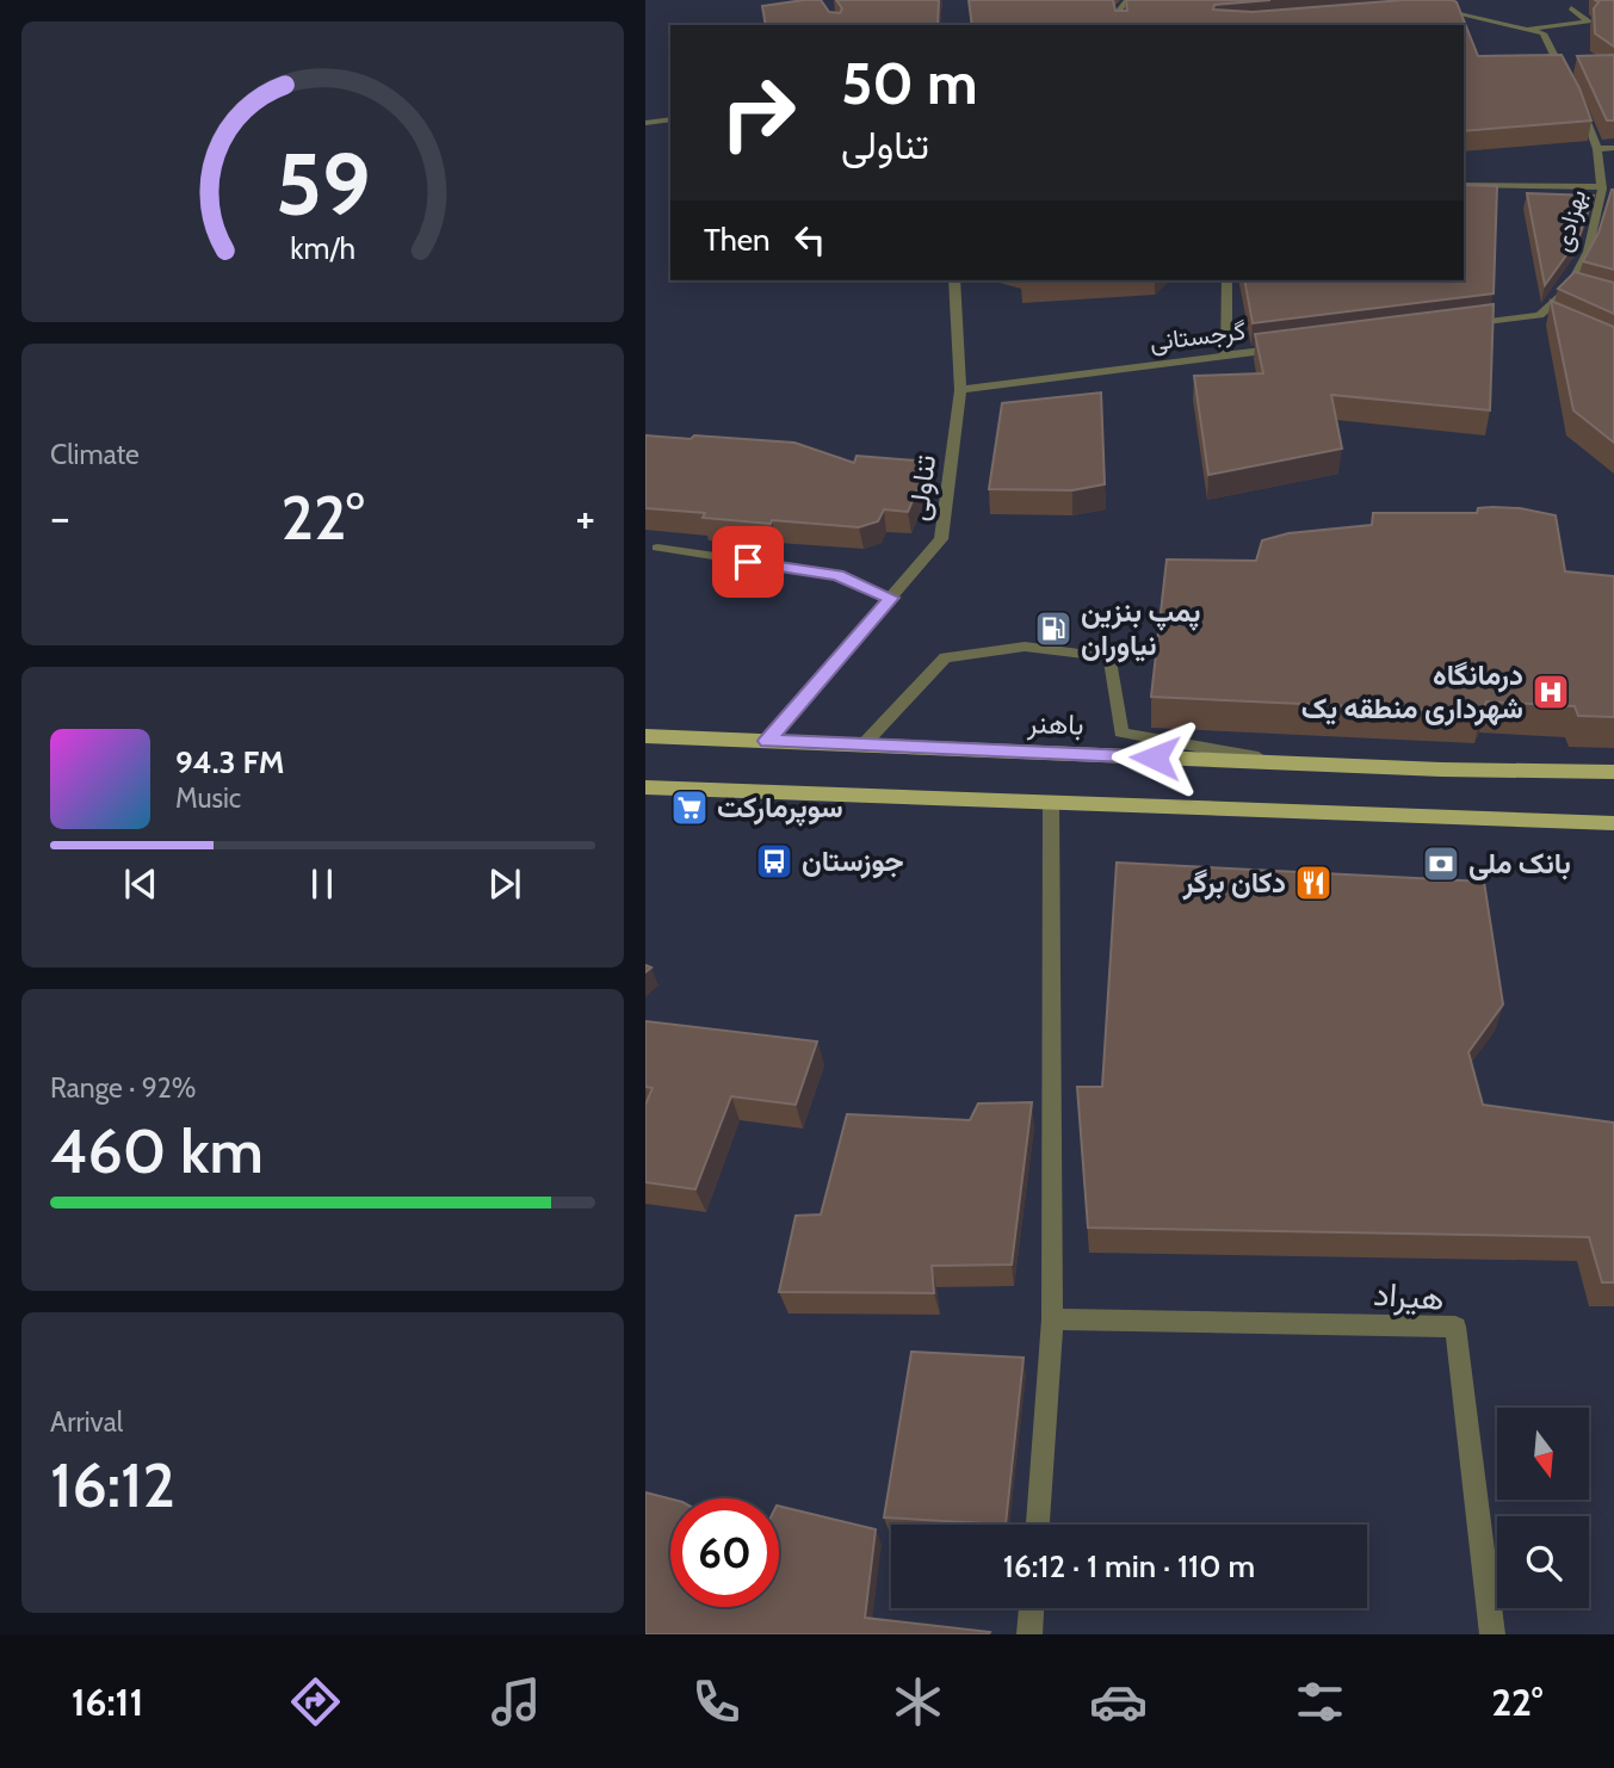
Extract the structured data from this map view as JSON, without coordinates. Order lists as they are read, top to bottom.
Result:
{
  "streets": {
    "main road": ["باهنر"],
    "street": [
      "بهزادی",
      "گرجستانی",
      "تناولی",
      "هیراد"
    ]
  },
  "crossings": [
    ["گرجستانی", "تناولی"],
    ["تناولی", "باهنر"]
  ],
  "places": {
    "fuel station": ["پمپ بنزین نیاوران"],
    "hospital": ["درمانگاه شهرداری منطقه یک"],
    "supermarket": ["سوپرمارکت"],
    "bus stop": ["جوزستان"],
    "bank": ["بانک ملی"],
    "restaurant": ["دکان برگر"]
  },
  "north": "bottom",
  "page": {
    "turn": ["50 m", "تناولی"],
    "then": "Then",
    "tile": [
      "Climate",
      ["Range · 92%", "460 km"],
      ["Arrival", "16:12"]
    ],
    "heat": ["−", "22°", "+"],
    "song": ["94.3 FM", "Music"],
    "limit": "60",
    "trip": "16:12 · 1 min · 110 m",
    "tabs": ["16:11", "22°"],
    "gauge": ["59", "km/h"]
  }
}
